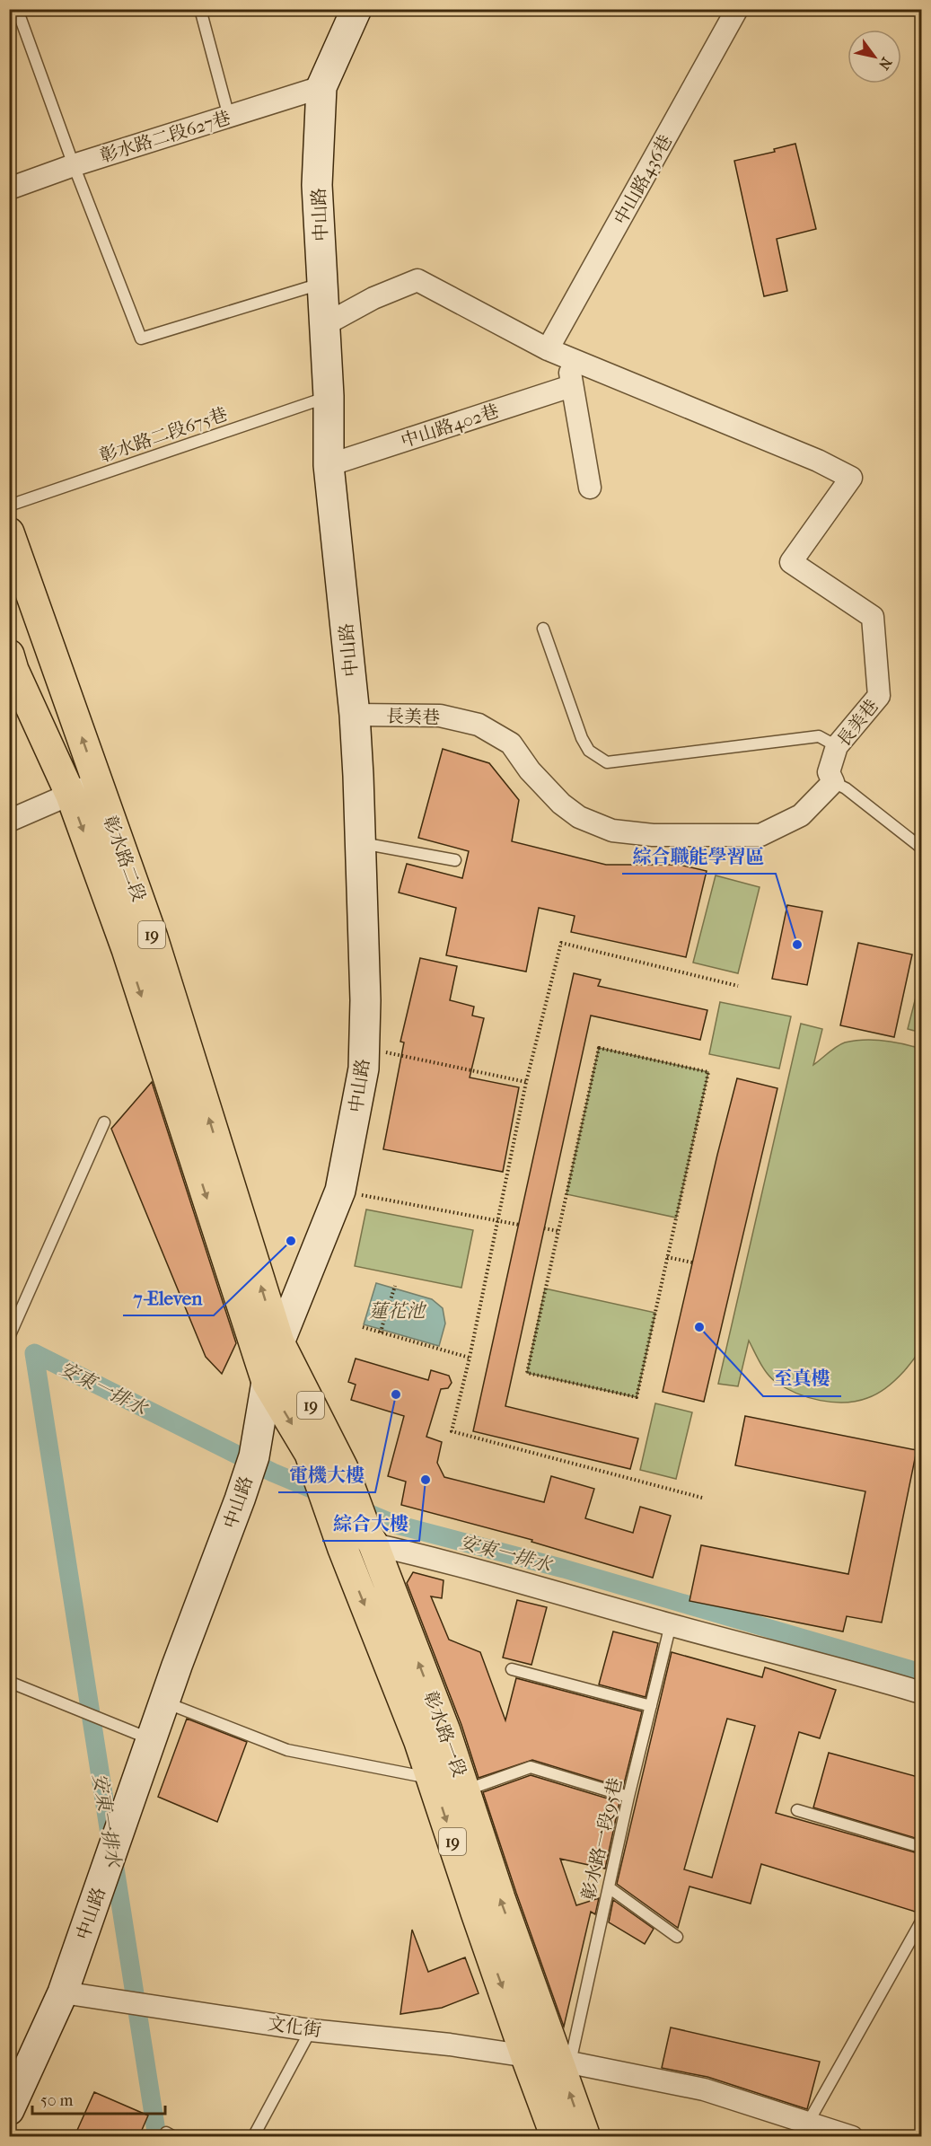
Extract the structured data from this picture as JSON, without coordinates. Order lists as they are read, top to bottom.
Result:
{
  "streets": {
    "main road": ["彰水路二段", "19", "彰水路一段"],
    "street": [
      "彰水路二段627巷",
      "中山路436巷",
      "中山路",
      "中山路402巷",
      "長美巷",
      "文化街"
    ],
    "lane": ["彰水路二段675巷", "彰水路一段95巷"]
  },
  "crossings": [
    ["彰水路二段627巷", "中山路"],
    ["中山路", "中山路402巷"],
    ["中山路", "彰水路二段675巷"],
    ["中山路", "長美巷"],
    ["中山路", "彰水路二段"],
    ["中山路", "彰水路一段"],
    ["中山路", "文化街"],
    ["彰水路二段", "彰水路一段"],
    ["彰水路一段", "彰水路一段95巷"],
    ["彰水路一段", "文化街"],
    ["彰水路一段95巷", "文化街"]
  ],
  "water": ["蓮花池", "安東一排水"],
  "places": [
    "綜合職能學習區",
    "7-Eleven",
    "至真樓",
    "電機大樓",
    "綜合大樓"
  ],
  "scale_bar": "50 m",
  "north": "bottom right"
}
